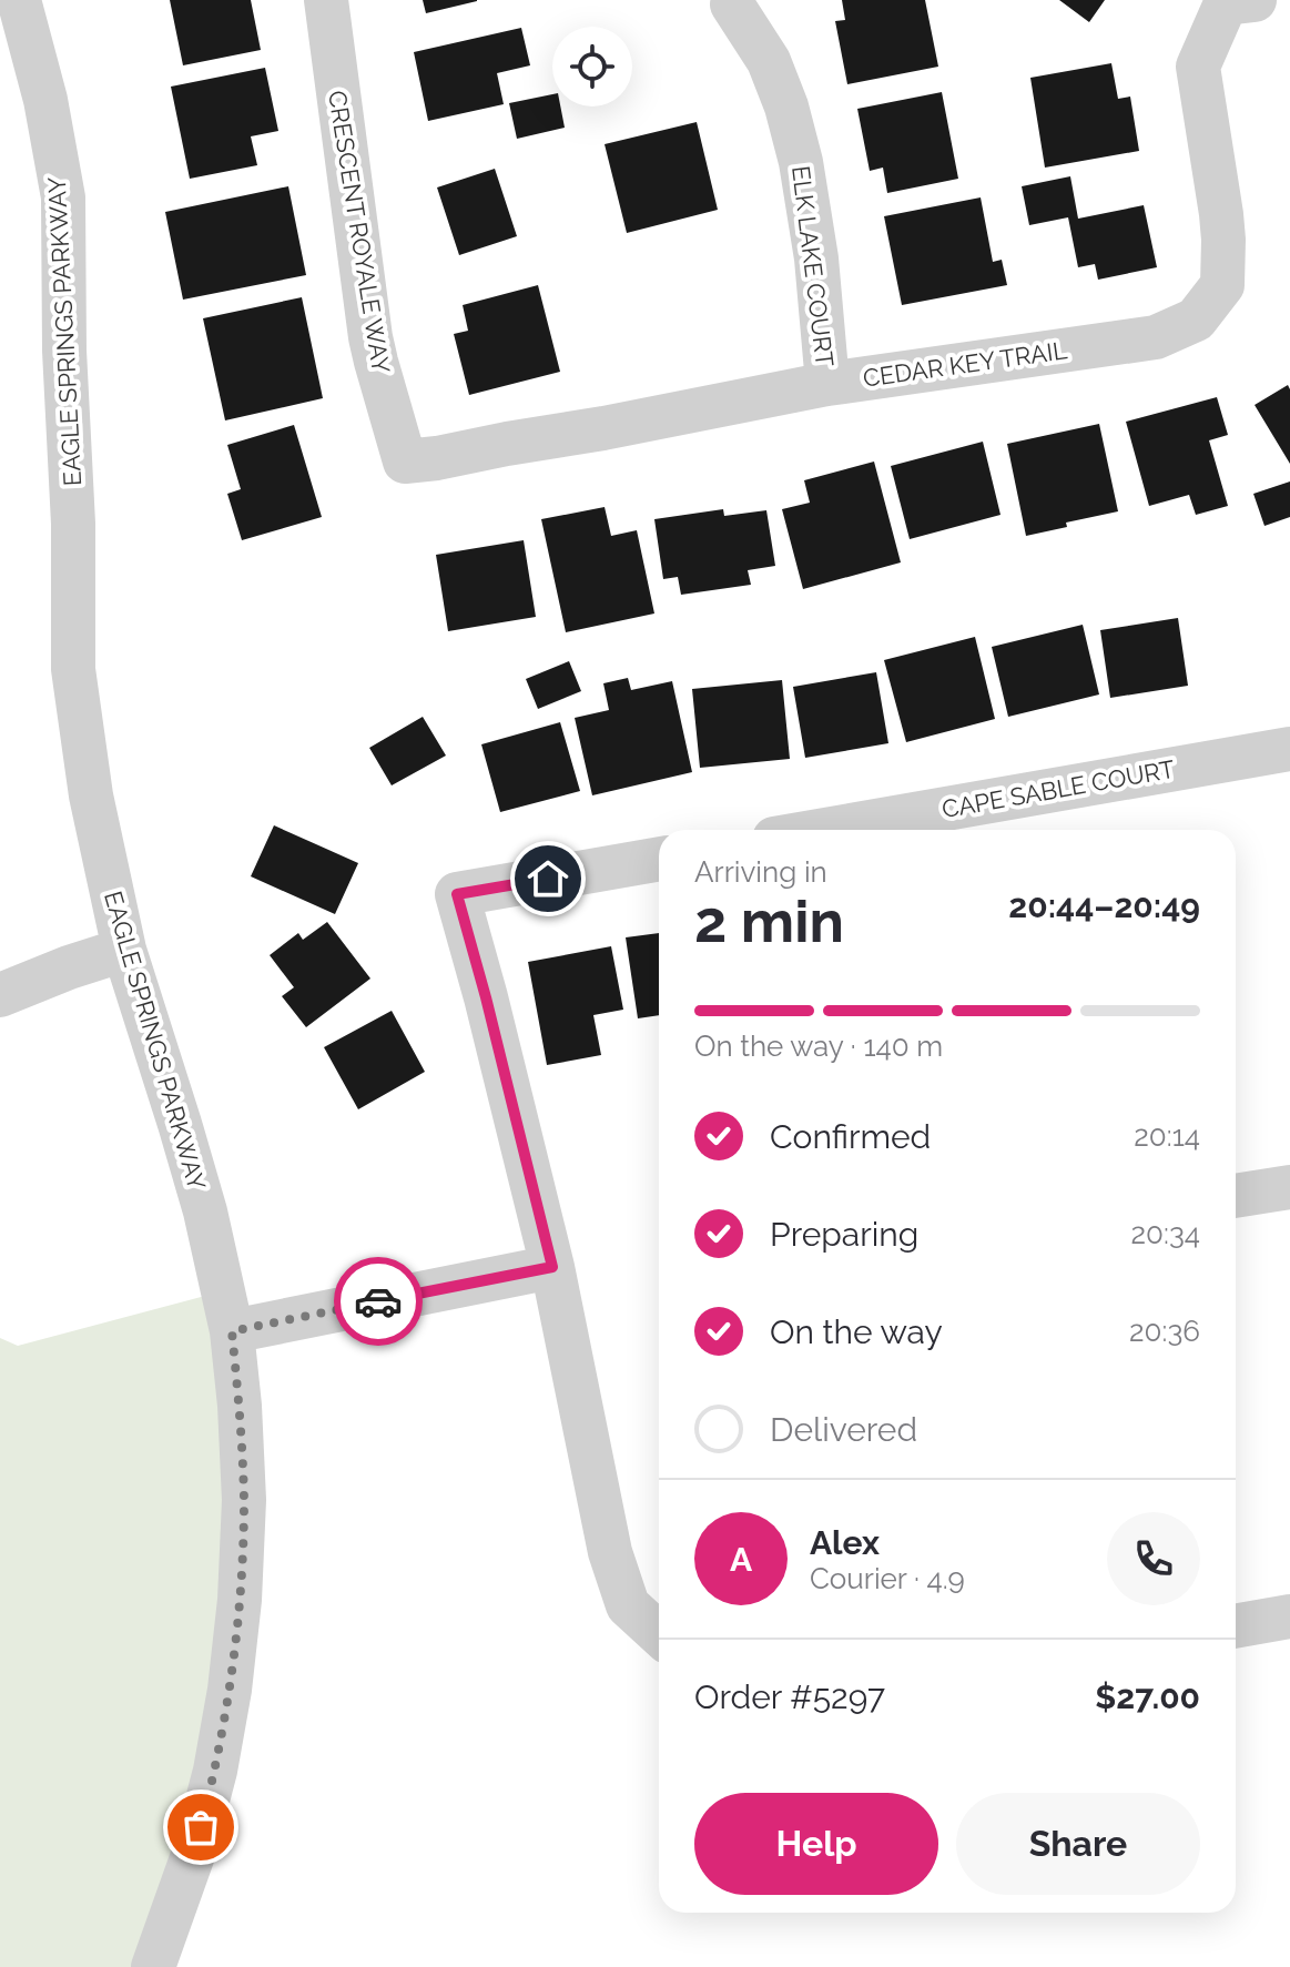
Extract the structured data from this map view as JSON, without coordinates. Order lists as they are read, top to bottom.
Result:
{
  "streets": {
    "street": [
      "CRESCENT ROYALE WAY",
      "ELK LAKE COURT",
      "EAGLE SPRINGS PARKWAY",
      "CEDAR KEY TRAIL",
      "CAPE SABLE COURT"
    ]
  },
  "crossings": [
    ["CRESCENT ROYALE WAY", "CEDAR KEY TRAIL"],
    ["ELK LAKE COURT", "CEDAR KEY TRAIL"]
  ],
  "page": {
    "heading": ["2 min", "Arriving in", "20:44–20:49"],
    "panel": [
      "Alex",
      "Courier · 4.9",
      "Order #5297",
      "$27.00"
    ],
    "bar": "On the way · 140 m",
    "list": [
      ["Confirmed", "20:14"],
      ["Preparing", "20:34"],
      ["On the way", "20:36"],
      "Delivered"
    ],
    "round": "A",
    "buttons": ["Help", "Share"]
  }
}
